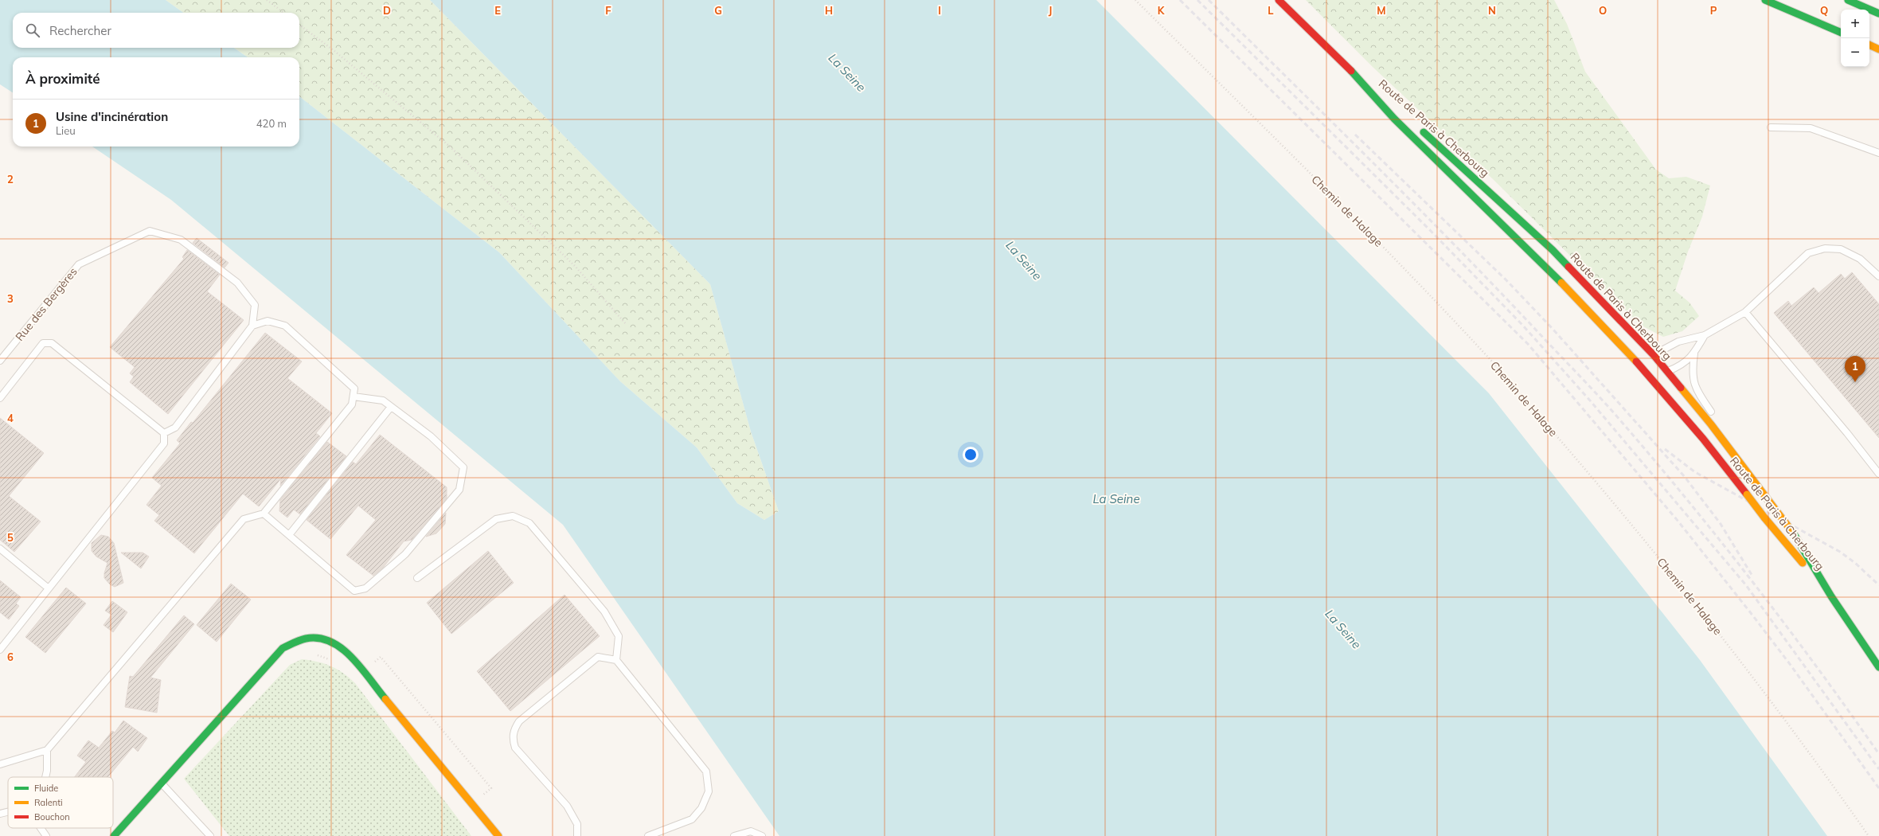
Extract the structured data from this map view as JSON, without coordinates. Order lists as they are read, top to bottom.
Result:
{
  "streets": {
    "main road": ["Route de Paris à Cherbourg"],
    "lane": ["Rue des Bergères"],
    "path": ["Chemin de Halage"]
  },
  "water": ["La Seine"],
  "legend": ["Fluide", "Ralenti", "Bouchon"],
  "page": {
    "map_buttons": ["+", "−"],
    "search": "Rechercher",
    "heading": "À proximité",
    "list": [
      {
        "mark": "1",
        "name": "Usine d'incinération",
        "note": "Lieu",
        "value": "420 m"
      }
    ],
    "pins": "1"
  },
  "grid": {
    "columns": [
      "D",
      "E",
      "F",
      "G",
      "H",
      "I",
      "J",
      "K",
      "L",
      "M",
      "N",
      "O",
      "P",
      "Q"
    ],
    "rows": [
      "2",
      "3",
      "4",
      "5",
      "6"
    ]
  }
}
